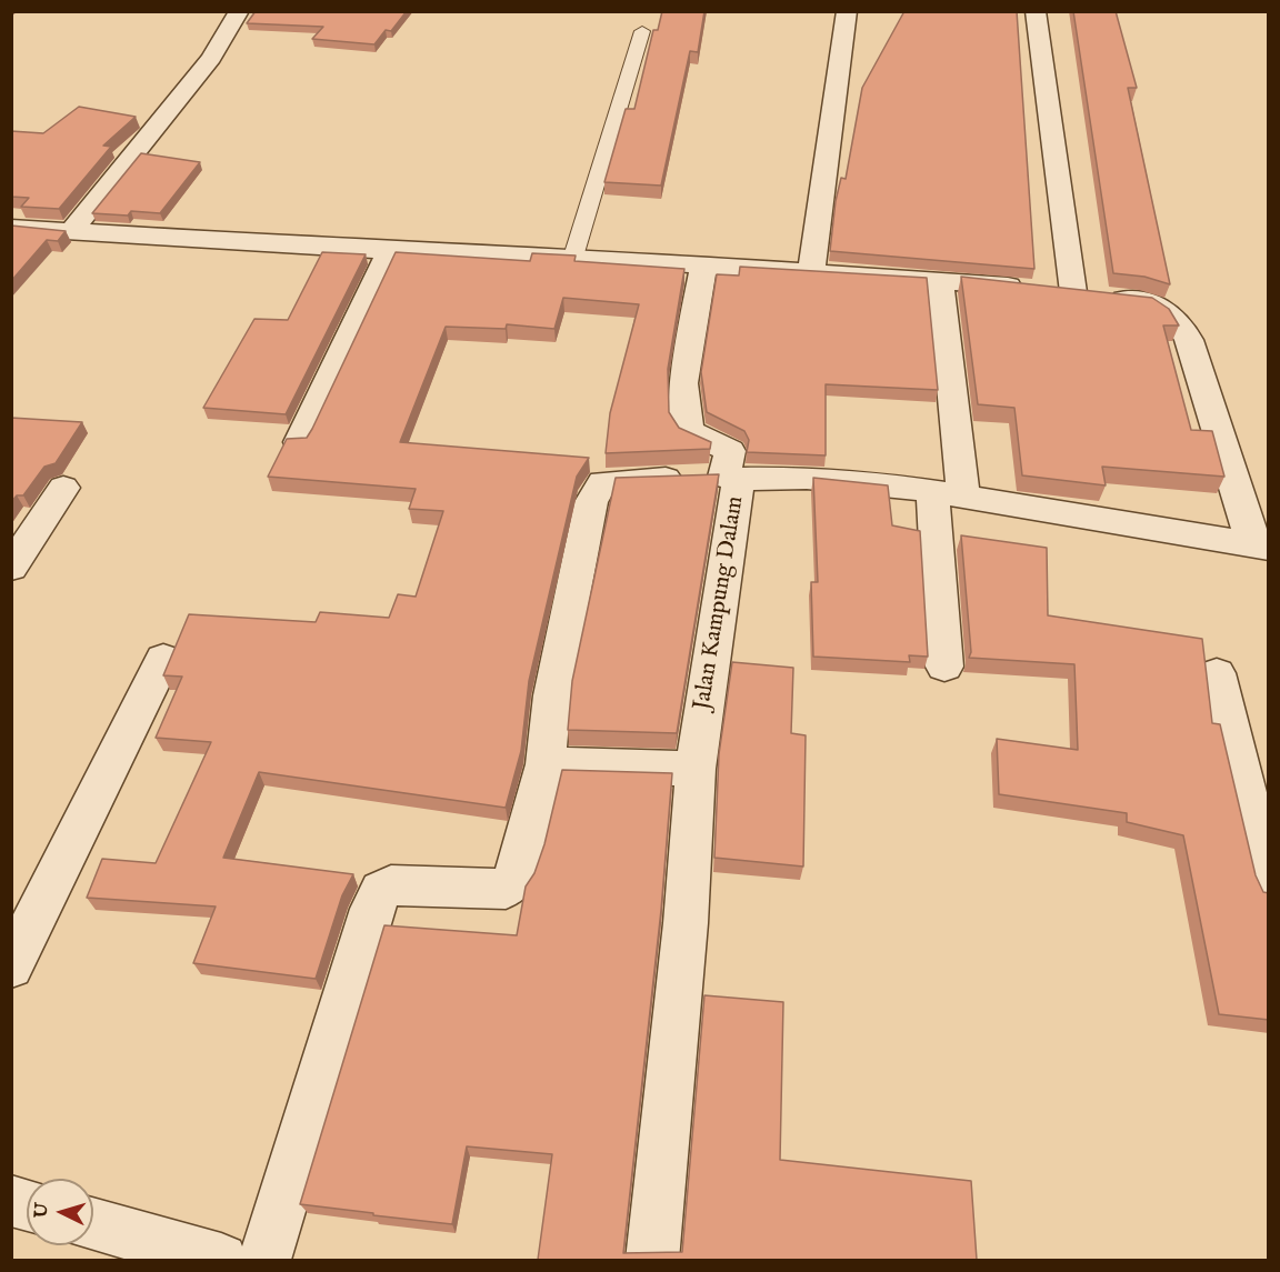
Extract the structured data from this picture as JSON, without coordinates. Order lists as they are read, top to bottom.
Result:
{
  "streets": {
    "street": ["Jalan Kampung Dalam"]
  },
  "north": "left"
}
